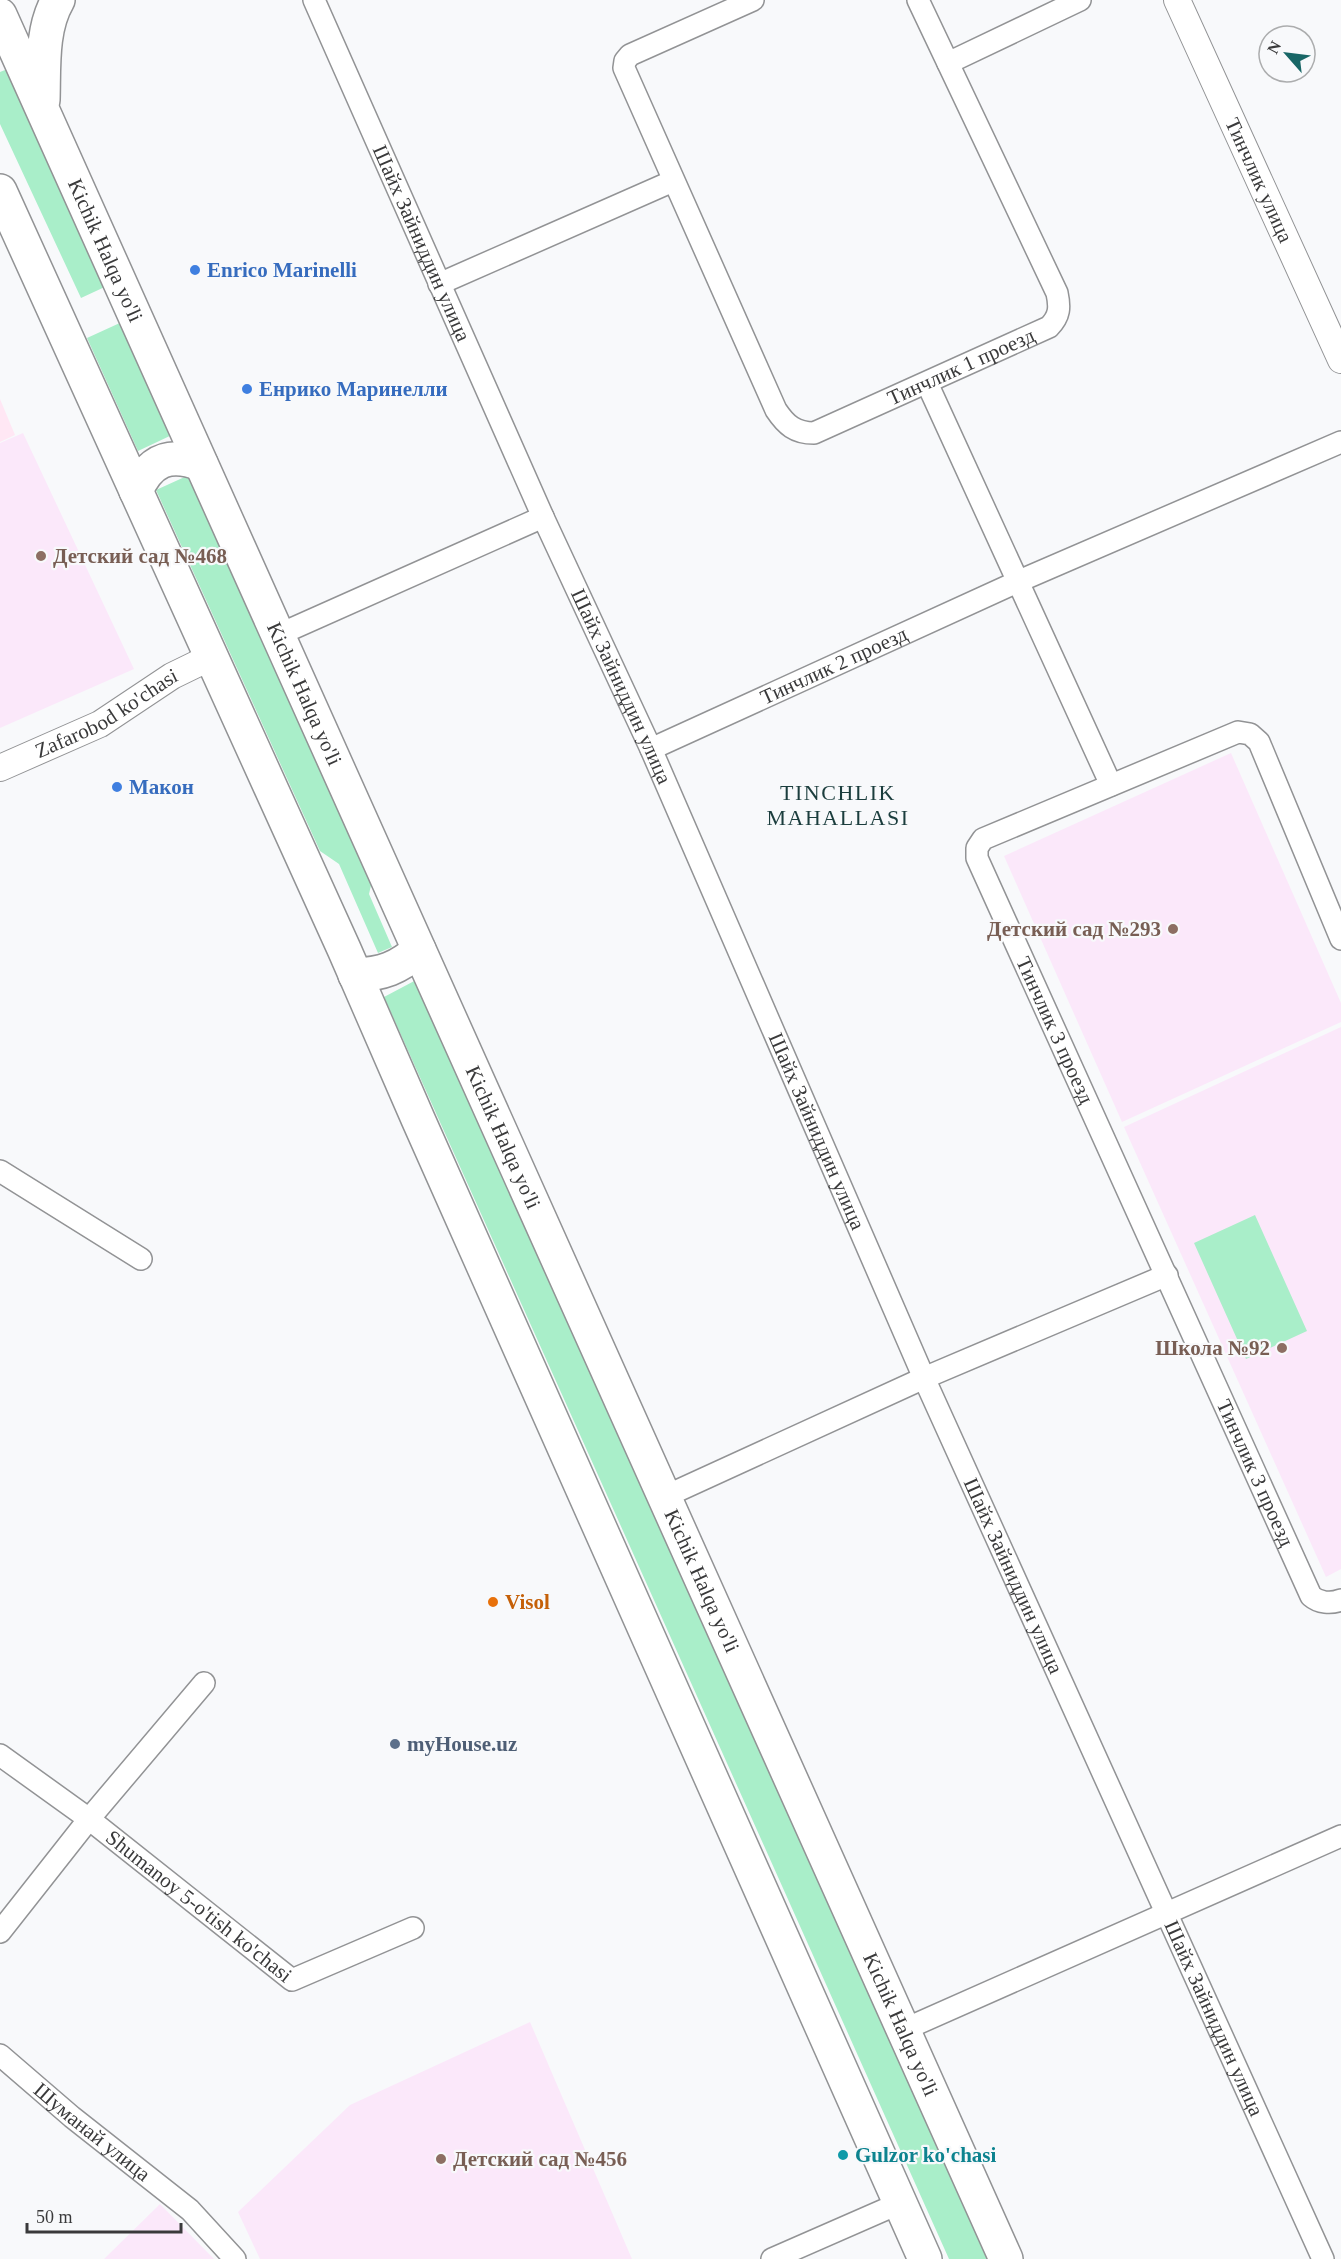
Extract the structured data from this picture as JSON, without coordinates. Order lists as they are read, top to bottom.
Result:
{
  "streets": {
    "highway": ["Kichik Halqa yo'li"],
    "street": [
      "Тинчлик улица",
      "Шайх Зайниддин улица",
      "Тинчлик 1 проезд",
      "Тинчлик 2 проезд",
      "Zafarobod ko'chasi",
      "Тинчлик 3 проезд",
      "Shumanoy 5-o'tish ko'chasi",
      "Шуманай улица"
    ]
  },
  "crossings": [
    ["Шайх Зайниддин улица", "Тинчлик 2 проезд"]
  ],
  "districts": ["TINCHLIK MAHALLASI"],
  "places": [
    "Enrico Marinelli",
    "Енрико Маринелли",
    "Детский сад №468",
    "Макон",
    "Детский сад №293",
    "Школа №92",
    "Visol",
    "myHouse.uz",
    "Gulzor ko'chasi",
    "Детский сад №456"
  ],
  "scale_bar": "50 m",
  "north": "top left"
}
